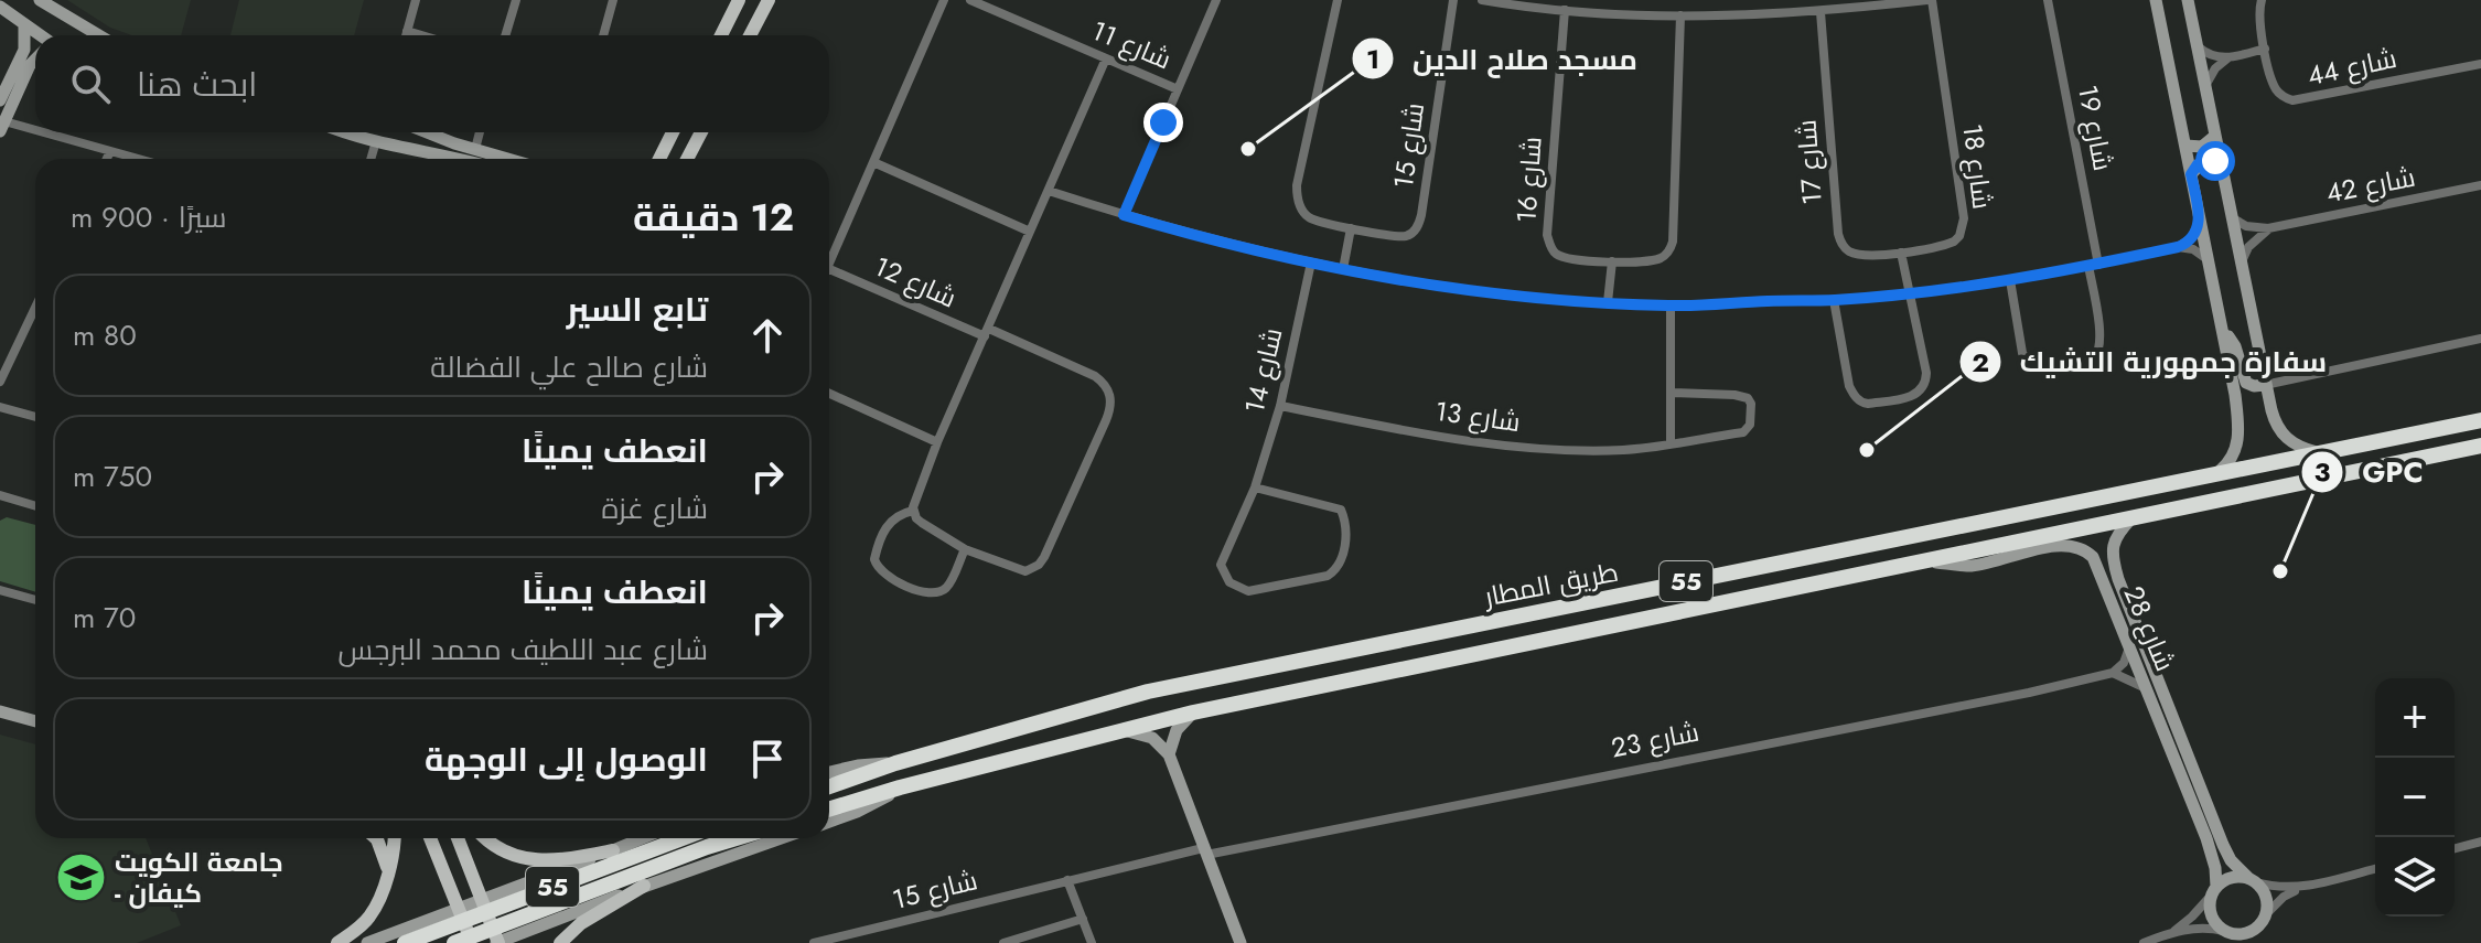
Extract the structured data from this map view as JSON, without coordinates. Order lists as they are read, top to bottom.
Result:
{
  "streets": {
    "highway": ["55", "طريق المطار"],
    "street": [
      "شارع 11",
      "شارع 44",
      "شارع 19",
      "شارع 15",
      "شارع 17",
      "شارع 18",
      "شارع 16",
      "شارع 42",
      "شارع 12",
      "شارع 14",
      "شارع 13",
      "شارع 28",
      "شارع 23"
    ]
  },
  "crossings": [
    ["شارع 15", "شارع 23"],
    ["شارع 17", "شارع 18"],
    ["شارع 14", "شارع 13"],
    ["طريق المطار", "شارع 28"]
  ],
  "places": {
    "other": ["مسجد صلاح الدين", "سفارة جمهورية التشيك", "GPC"],
    "school or university": ["جامعة الكويت - كيفان"]
  },
  "page": {
    "search": "ابحث هنا",
    "heading": ["12 دقيقة", "سيرًا · 900 m"],
    "list": [
      ["تابع السير", "شارع صالح علي الفضالة", "80 m"],
      ["انعطف يمينًا", "شارع غزة", "750 m"],
      ["انعطف يمينًا", "شارع عبد اللطيف محمد البرجس", "70 m"],
      "الوصول إلى الوجهة"
    ],
    "map_buttons": ["+", "−"]
  }
}
